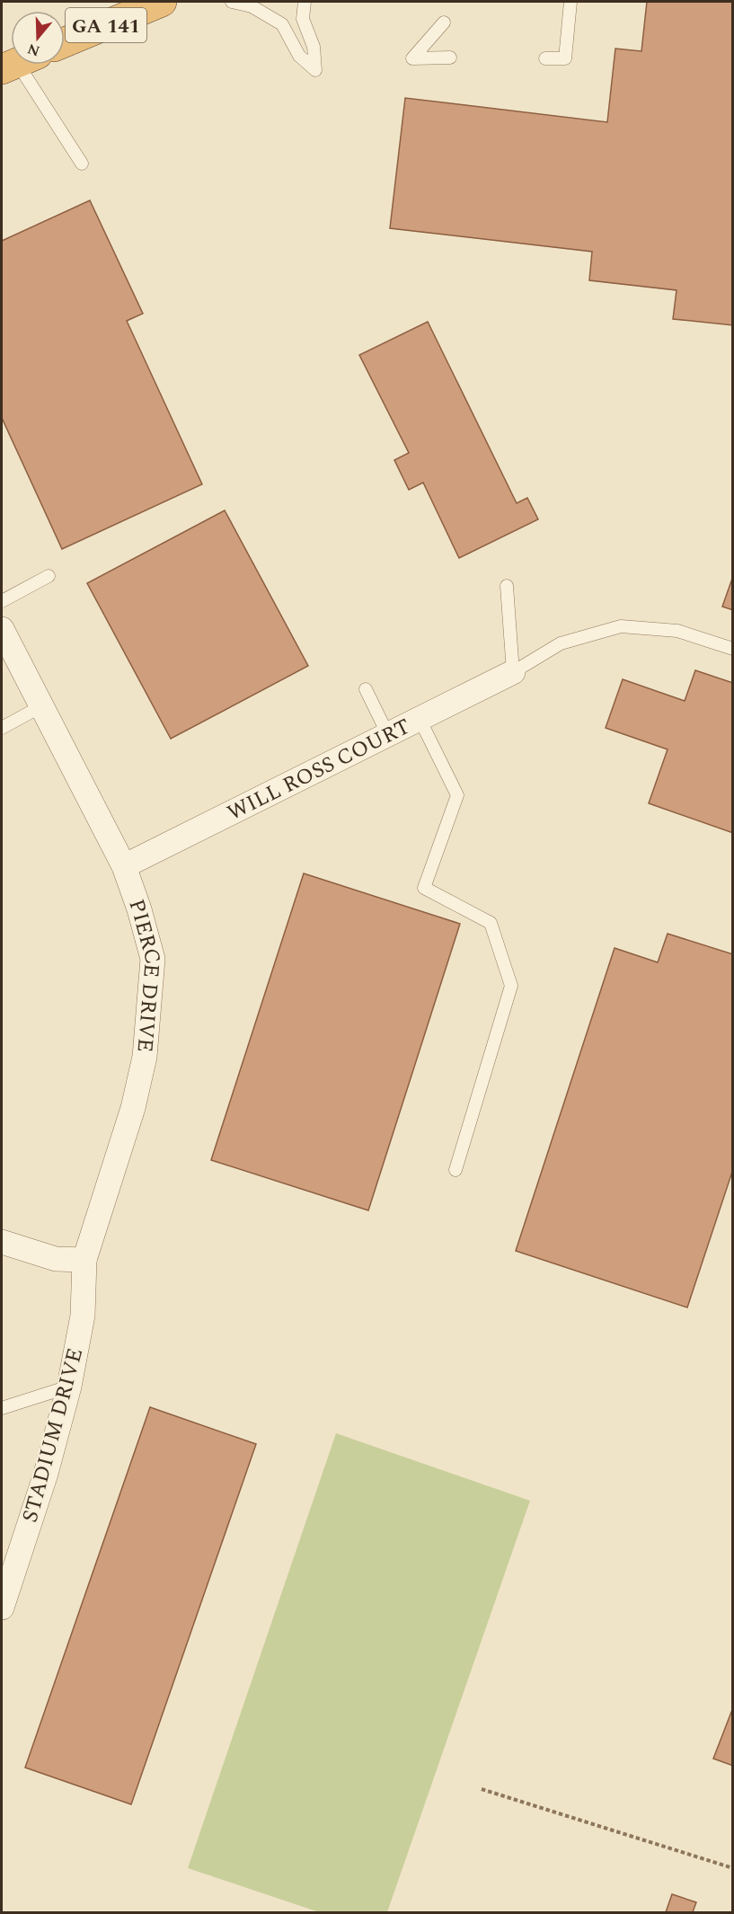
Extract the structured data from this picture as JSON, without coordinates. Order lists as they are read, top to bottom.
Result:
{
  "streets": {
    "highway": ["GA 141"],
    "street": ["WILL ROSS COURT", "PIERCE DRIVE", "STADIUM DRIVE"]
  },
  "crossings": [
    ["WILL ROSS COURT", "PIERCE DRIVE"],
    ["PIERCE DRIVE", "STADIUM DRIVE"]
  ],
  "north": "bottom"
}
